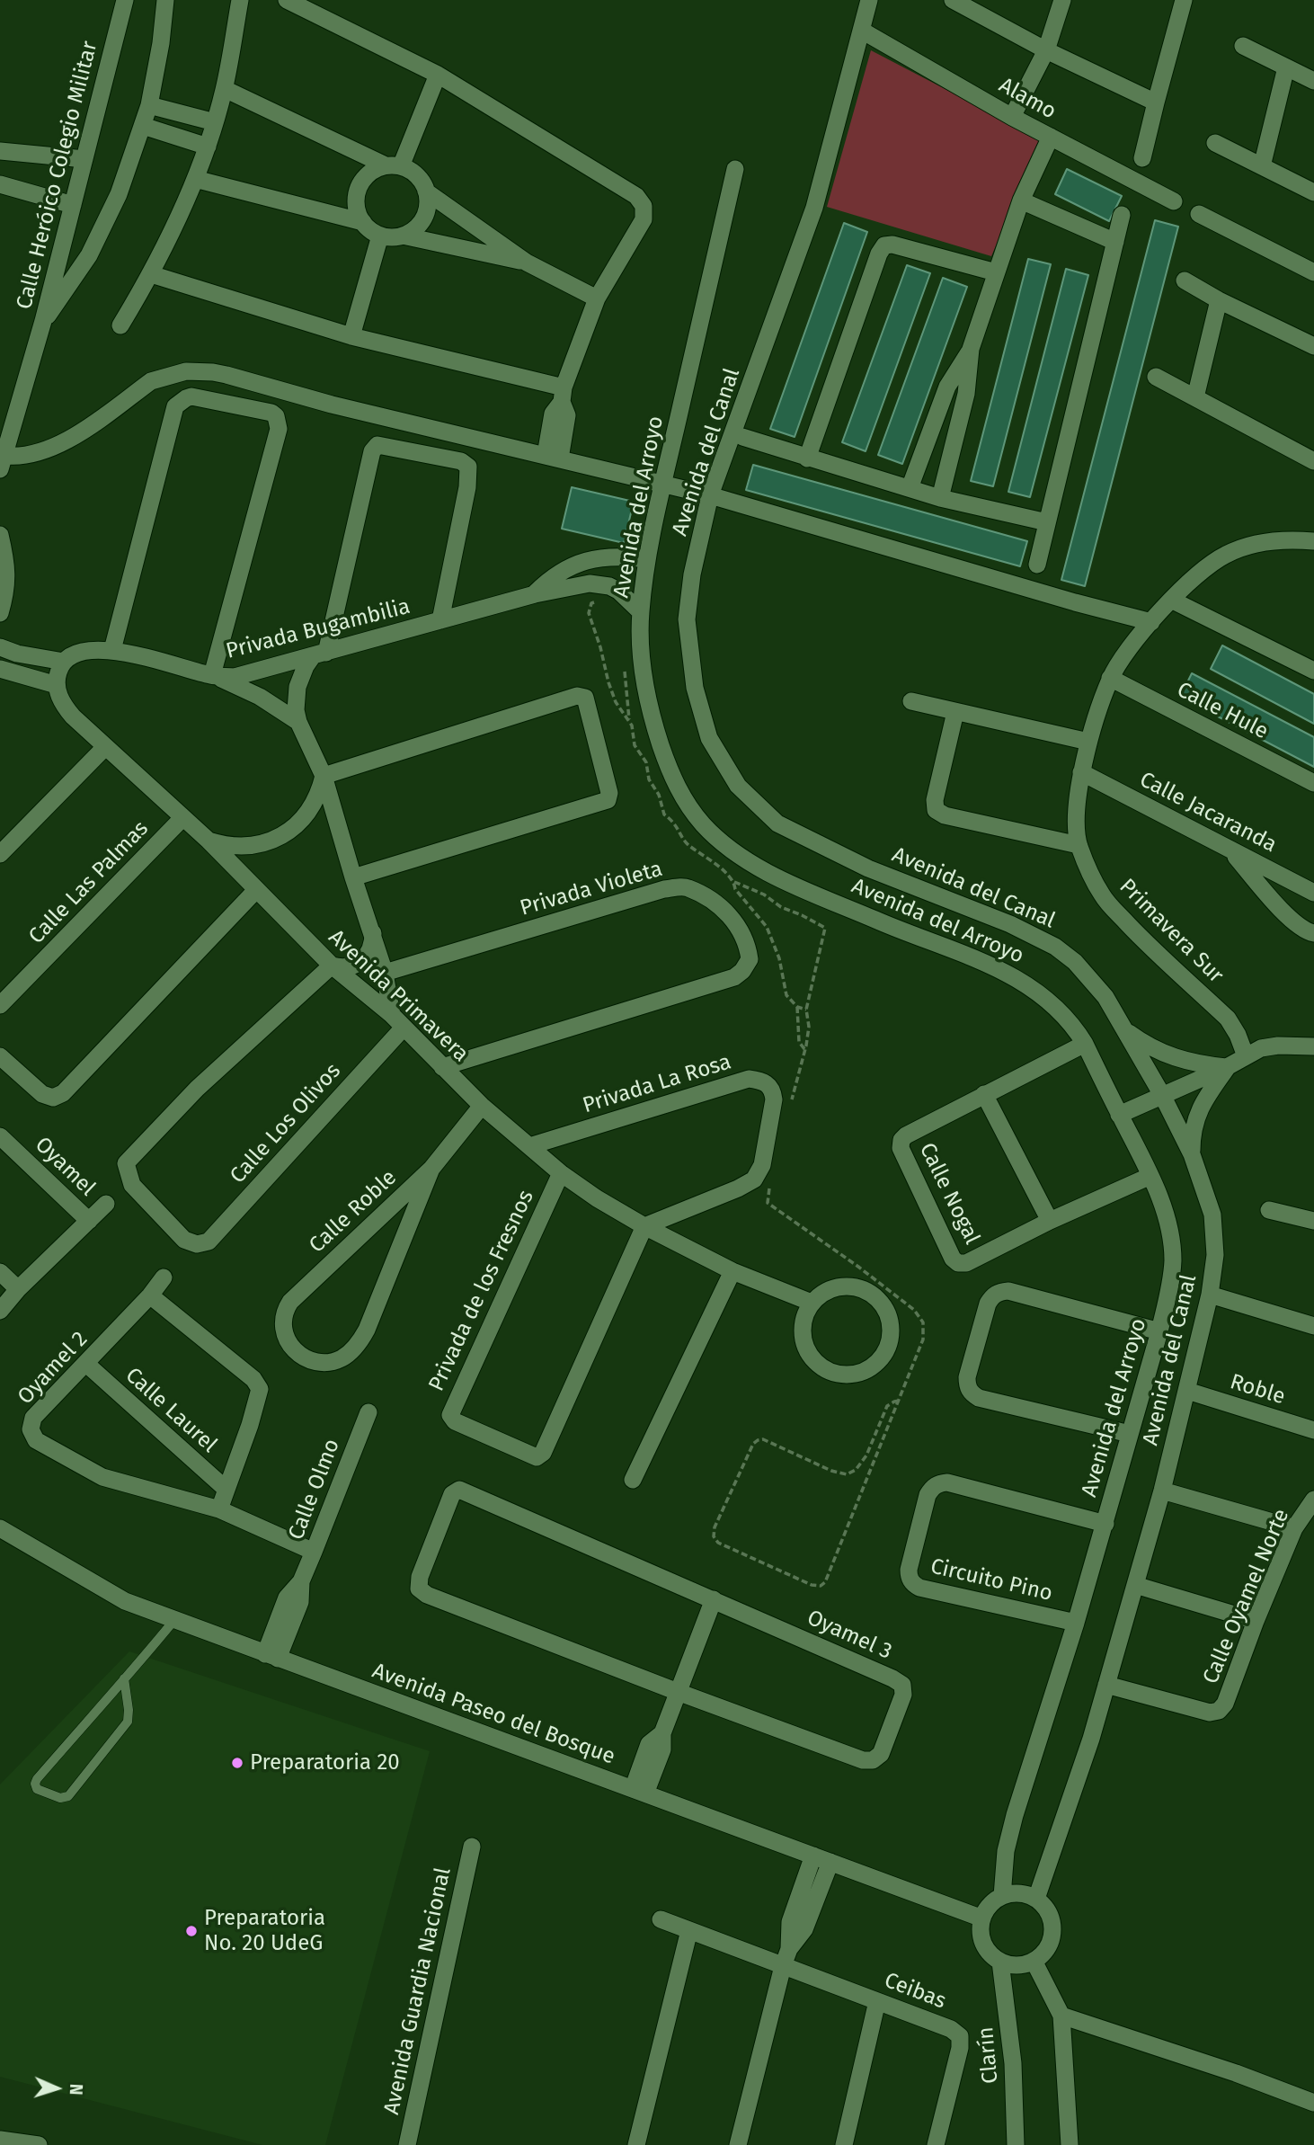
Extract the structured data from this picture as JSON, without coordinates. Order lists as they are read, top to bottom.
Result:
{
  "streets": {
    "street": [
      "Alamo",
      "Calle Heróico Colegio Militar",
      "Avenida del Canal",
      "Avenida del Arroyo",
      "Privada Bugambilia",
      "Calle Hule",
      "Calle Jacaranda",
      "Calle Las Palmas",
      "Privada Violeta",
      "Primavera Sur",
      "Avenida Primavera",
      "Privada La Rosa",
      "Calle Los Olivos",
      "Oyamel",
      "Calle Nogal",
      "Calle Roble",
      "Privada de los Fresnos",
      "Oyamel 2",
      "Roble",
      "Calle Laurel",
      "Calle Olmo",
      "Circuito Pino",
      "Calle Oyamel Norte",
      "Oyamel 3",
      "Avenida Paseo del Bosque",
      "Avenida Guardia Nacional",
      "Ceibas",
      "Clarín"
    ]
  },
  "crossings": [
    ["Alamo", "Avenida del Canal"],
    ["Avenida del Canal", "Avenida del Arroyo"],
    ["Avenida del Canal", "Roble"],
    ["Avenida del Canal", "Calle Oyamel Norte"],
    ["Avenida del Canal", "Avenida Paseo del Bosque"],
    ["Avenida del Canal", "Clarín"],
    ["Avenida del Arroyo", "Privada Bugambilia"],
    ["Avenida del Arroyo", "Calle Nogal"],
    ["Avenida del Arroyo", "Circuito Pino"],
    ["Avenida del Arroyo", "Avenida Paseo del Bosque"],
    ["Avenida del Arroyo", "Clarín"],
    ["Calle Hule", "Primavera Sur"],
    ["Calle Jacaranda", "Primavera Sur"],
    ["Calle Las Palmas", "Avenida Primavera"],
    ["Privada Violeta", "Avenida Primavera"],
    ["Avenida Primavera", "Privada La Rosa"],
    ["Avenida Primavera", "Calle Los Olivos"],
    ["Avenida Primavera", "Calle Roble"],
    ["Avenida Primavera", "Privada de los Fresnos"],
    ["Privada La Rosa", "Privada de los Fresnos"],
    ["Oyamel 2", "Calle Laurel"],
    ["Oyamel 2", "Calle Olmo"],
    ["Calle Olmo", "Avenida Paseo del Bosque"],
    ["Avenida Paseo del Bosque", "Clarín"]
  ],
  "places": ["Preparatoria 20", "Preparatoria No. 20 UdeG"],
  "north": "right"
}
